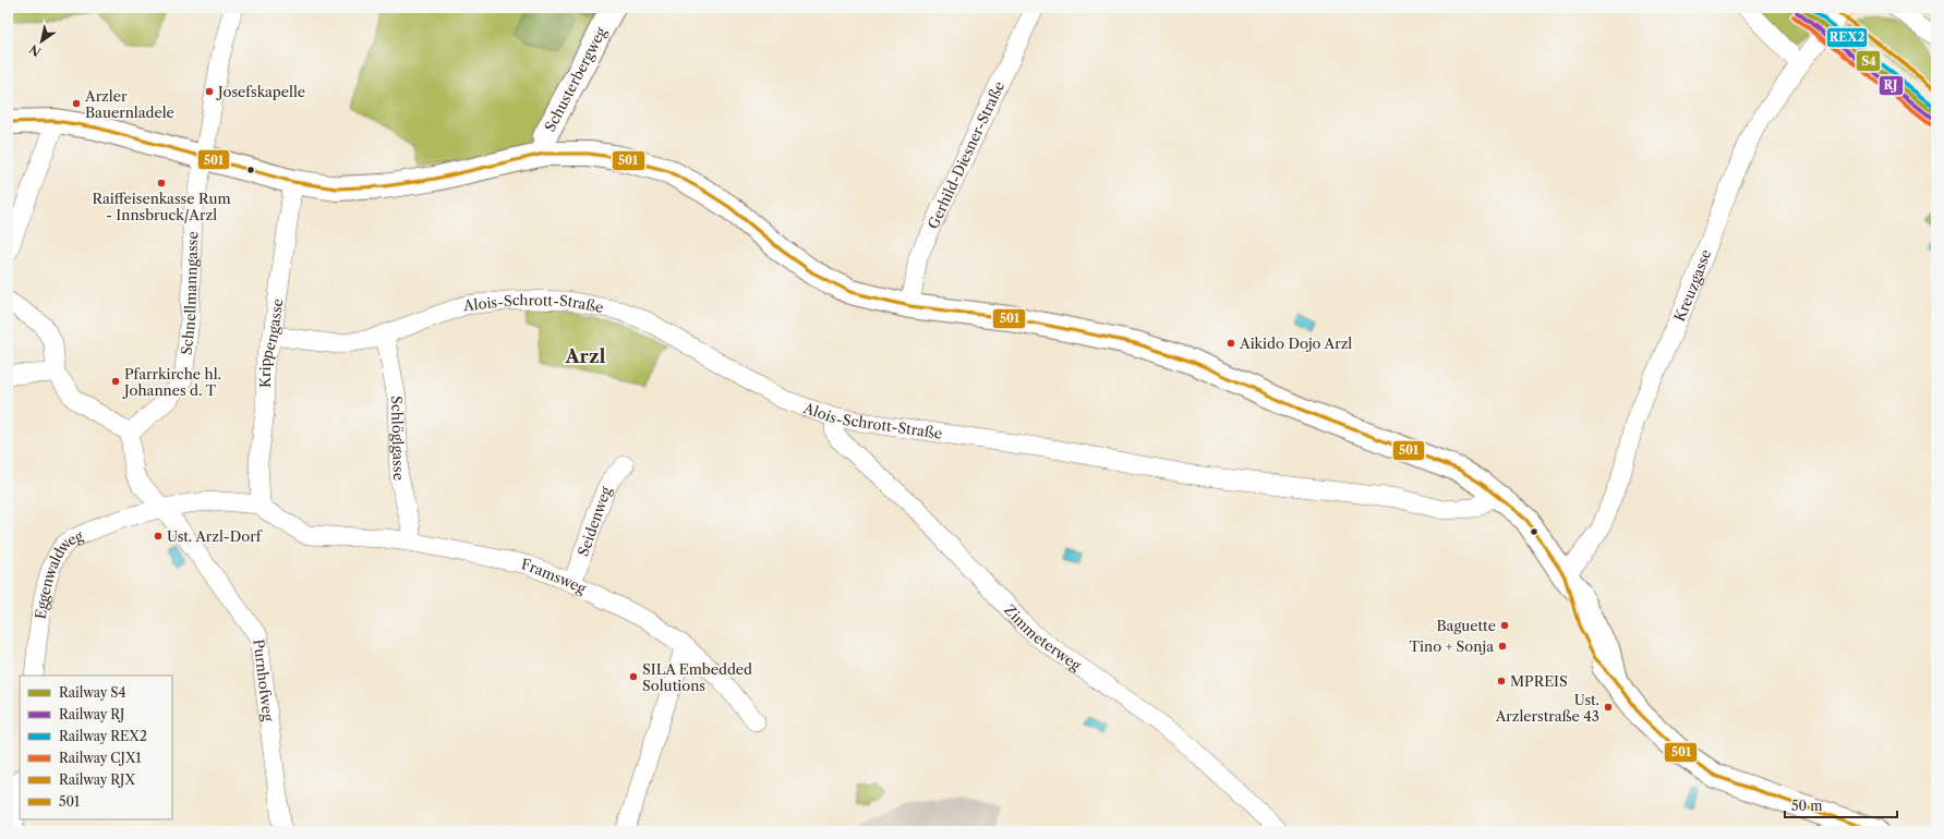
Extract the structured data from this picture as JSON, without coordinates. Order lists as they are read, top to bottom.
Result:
{
  "streets": {
    "main road": ["Schusterbergweg"],
    "street": [
      "Gerhild-Diesner-Straße",
      "Kreuzgasse",
      "Schnellmanngasse",
      "Alois-Schrott-Straße",
      "Krippengasse",
      "Schlöglgasse",
      "Seidenweg",
      "Framsweg",
      "Eggenwaldweg",
      "Zimmeterweg",
      "Purnhofweg"
    ]
  },
  "crossings": [
    ["Schnellmanngasse", "Purnhofweg"],
    ["Alois-Schrott-Straße", "Krippengasse"],
    ["Alois-Schrott-Straße", "Schlöglgasse"],
    ["Alois-Schrott-Straße", "Zimmeterweg"],
    ["Krippengasse", "Framsweg"],
    ["Krippengasse", "Eggenwaldweg"],
    ["Schlöglgasse", "Framsweg"],
    ["Seidenweg", "Framsweg"],
    ["Framsweg", "Eggenwaldweg"],
    ["Eggenwaldweg", "Purnhofweg"]
  ],
  "districts": ["Arzl"],
  "places": [
    "Josefskapelle",
    "Arzler Bauernladele",
    "Raiffeisenkasse Rum - Innsbruck/Arzl",
    "Aikido Dojo Arzl",
    "Pfarrkirche hl. Johannes d. T",
    "Ust. Arzl-Dorf",
    "Baguette",
    "Tino + Sonja",
    "SILA Embedded Solutions",
    "MPREIS",
    "Ust. Arzlerstraße 43"
  ],
  "lines": [
    "rail line S4",
    "rail line REX2",
    "rail line RJX",
    "rail line RJ",
    "rail line CJX1",
    "transit line 501"
  ],
  "legend": [
    "Railway S4",
    "Railway RJ",
    "Railway REX2",
    "Railway CJX1",
    "Railway RJX",
    "501"
  ],
  "scale_bar": "50 m",
  "north": "bottom left"
}
